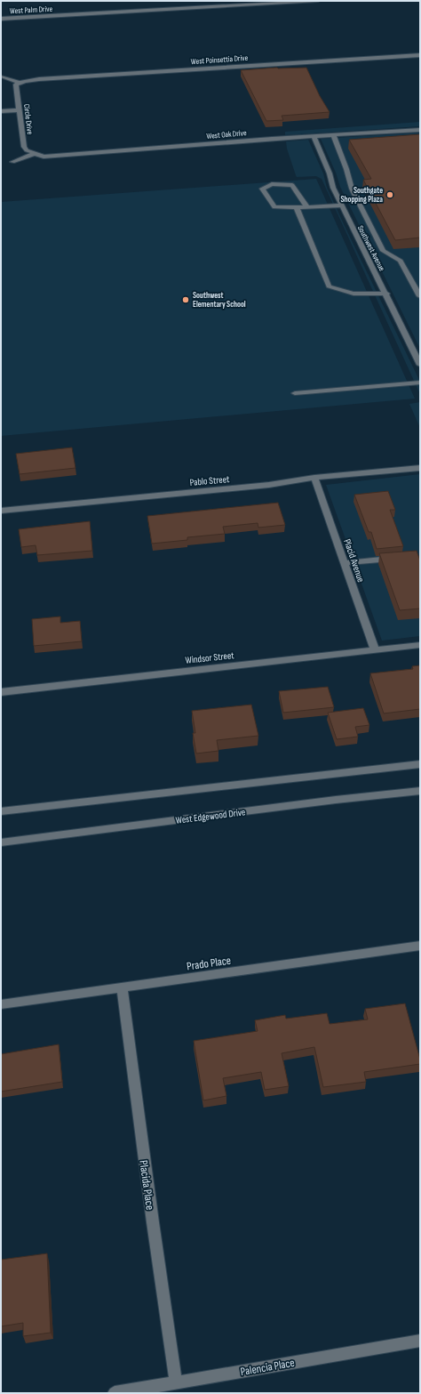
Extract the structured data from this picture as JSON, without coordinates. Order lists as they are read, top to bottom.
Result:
{
  "streets": {
    "street": [
      "West Palm Drive",
      "West Poinsettia Drive",
      "Circle Drive",
      "West Oak Drive",
      "Southwest Avenue",
      "Pablo Street",
      "Placid Avenue",
      "Windsor Street",
      "West Edgewood Drive",
      "Prado Place",
      "Placida Place",
      "Palencia Place"
    ]
  },
  "crossings": [
    ["West Poinsettia Drive", "Circle Drive"],
    ["Circle Drive", "West Oak Drive"],
    ["West Oak Drive", "Southwest Avenue"],
    ["Pablo Street", "Placid Avenue"],
    ["Placid Avenue", "Windsor Street"],
    ["Prado Place", "Placida Place"],
    ["Placida Place", "Palencia Place"]
  ],
  "places": ["Southgate Shopping Plaza", "Southwest Elementary School"]
}
